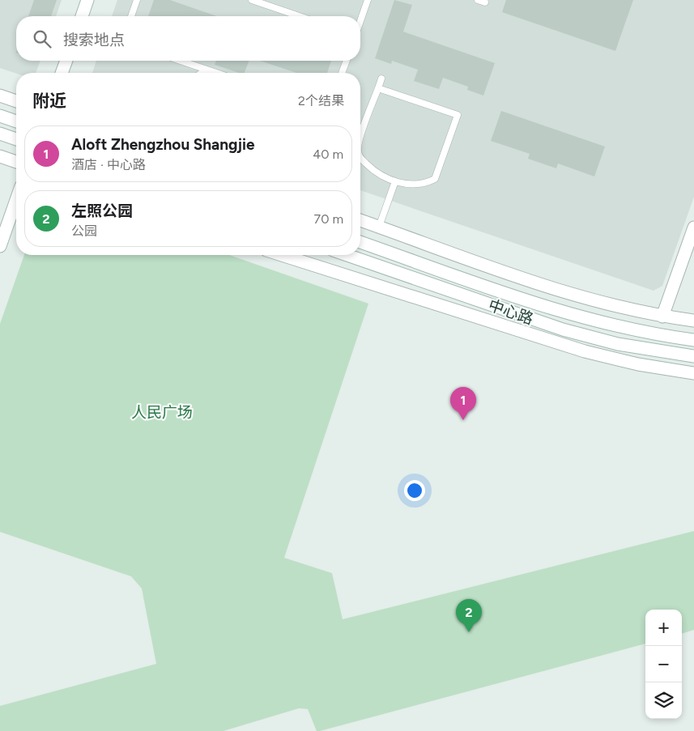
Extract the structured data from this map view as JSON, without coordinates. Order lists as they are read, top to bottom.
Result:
{
  "streets": {
    "street": ["中心路"]
  },
  "parks": ["人民广场"],
  "page": {
    "search": "搜索地点",
    "heading": ["附近", "2个结果"],
    "list": [
      {
        "mark": "1",
        "name": "Aloft Zhengzhou Shangjie",
        "note": "酒店 · 中心路",
        "value": "40 m"
      },
      {
        "mark": "2",
        "name": "左照公园",
        "note": "公园",
        "value": "70 m"
      }
    ],
    "pins": ["1", "2"],
    "map_buttons": ["+", "−"]
  }
}
